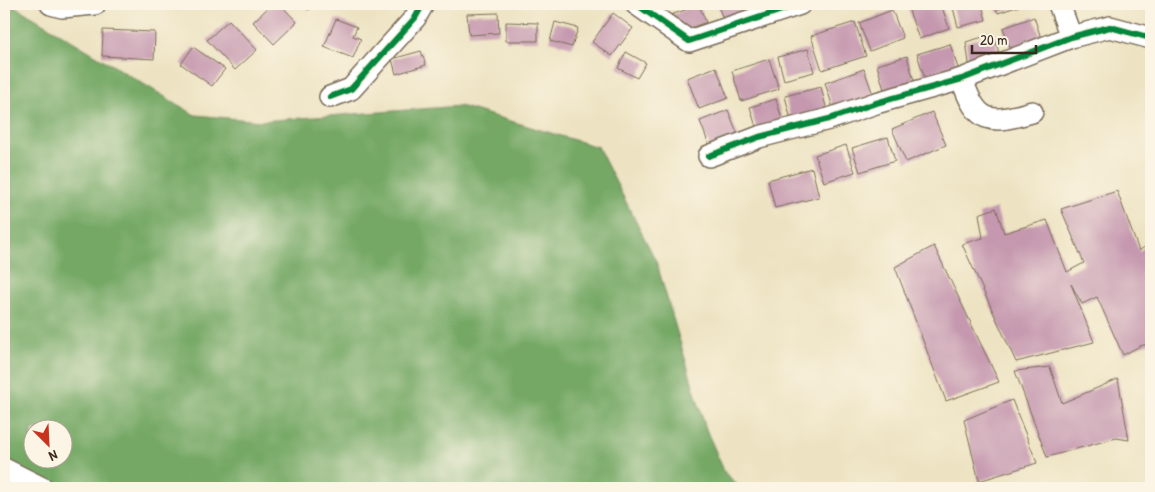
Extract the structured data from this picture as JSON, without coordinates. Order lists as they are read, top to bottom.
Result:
{
  "scale_bar": "20 m",
  "north": "bottom right"
}
